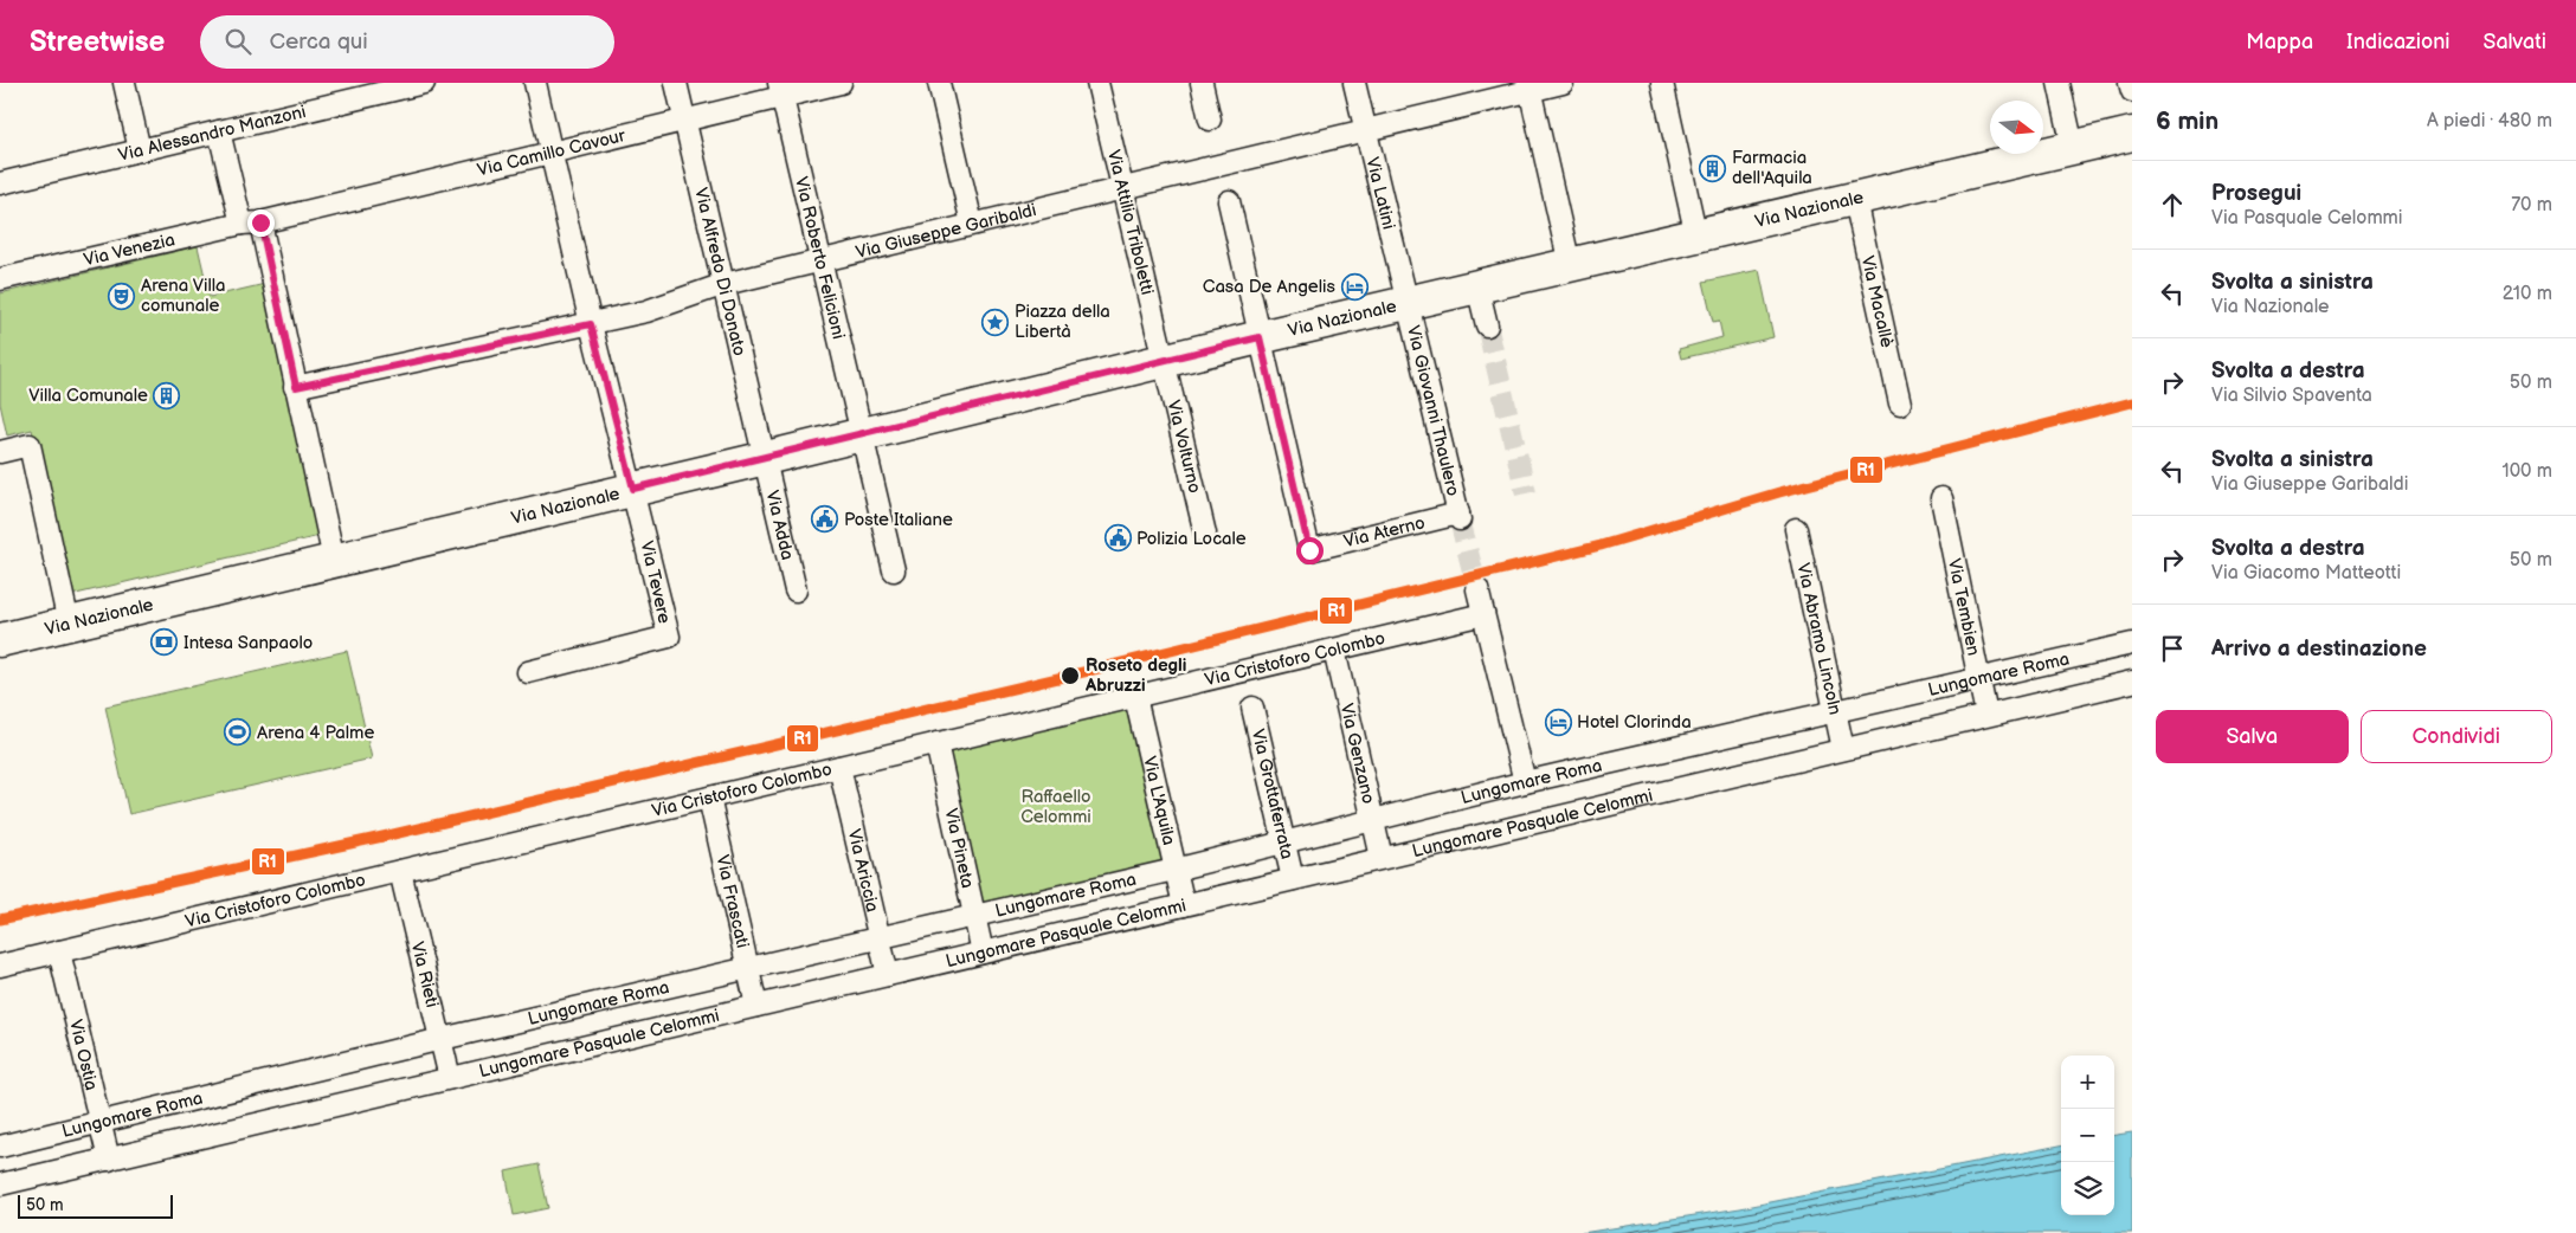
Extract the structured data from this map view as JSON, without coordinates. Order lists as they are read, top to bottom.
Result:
{
  "streets": {
    "main road": ["Via Nazionale"],
    "street": [
      "Via Alessandro Manzoni",
      "Via Camillo Cavour",
      "Via Latini",
      "Via Attilio Triboletti",
      "Via Giuseppe Garibaldi",
      "Via Venezia",
      "Via Roberto Felicioni",
      "Via Alfredo Di Donato",
      "Via Macallè",
      "Via Giovanni Thaulero",
      "Via Volturno",
      "Via Adda",
      "Via Aterno",
      "Via Tevere",
      "Via Tembien",
      "Via Abramo Lincoln",
      "Via Cristoforo Colombo",
      "Lungomare Roma",
      "Via Genzano",
      "Via Grottaferrata",
      "Via L'Aquila",
      "Lungomare Pasquale Celommi",
      "Via Pineta",
      "Via Ariccia",
      "Via Frascati",
      "Via Rieti",
      "Via Ostia"
    ]
  },
  "crossings": [
    ["Via Camillo Cavour", "Via Venezia"],
    ["Via Camillo Cavour", "Via Roberto Felicioni"],
    ["Via Camillo Cavour", "Via Alfredo Di Donato"],
    ["Via Latini", "Via Nazionale"],
    ["Via Latini", "Via Giuseppe Garibaldi"],
    ["Via Latini", "Via Giovanni Thaulero"],
    ["Via Nazionale", "Via Attilio Triboletti"],
    ["Via Nazionale", "Via Roberto Felicioni"],
    ["Via Nazionale", "Via Alfredo Di Donato"],
    ["Via Nazionale", "Via Macallè"],
    ["Via Nazionale", "Via Giovanni Thaulero"],
    ["Via Nazionale", "Via Volturno"],
    ["Via Nazionale", "Via Adda"],
    ["Via Nazionale", "Via Aterno"],
    ["Via Nazionale", "Via Tevere"],
    ["Via Attilio Triboletti", "Via Giuseppe Garibaldi"],
    ["Via Attilio Triboletti", "Via Volturno"],
    ["Via Giuseppe Garibaldi", "Via Roberto Felicioni"],
    ["Via Giuseppe Garibaldi", "Via Alfredo Di Donato"],
    ["Via Alfredo Di Donato", "Via Adda"],
    ["Via Giovanni Thaulero", "Via Aterno"],
    ["Via Tembien", "Lungomare Roma"],
    ["Via Tembien", "Lungomare Pasquale Celommi"],
    ["Via Abramo Lincoln", "Lungomare Roma"],
    ["Via Abramo Lincoln", "Lungomare Pasquale Celommi"],
    ["Via Cristoforo Colombo", "Via Genzano"],
    ["Via Cristoforo Colombo", "Via L'Aquila"],
    ["Via Cristoforo Colombo", "Via Pineta"],
    ["Via Cristoforo Colombo", "Via Ariccia"],
    ["Via Cristoforo Colombo", "Via Frascati"],
    ["Via Cristoforo Colombo", "Via Rieti"],
    ["Via Cristoforo Colombo", "Via Ostia"],
    ["Lungomare Roma", "Via Genzano"],
    ["Lungomare Roma", "Via Grottaferrata"],
    ["Lungomare Roma", "Via L'Aquila"],
    ["Lungomare Roma", "Via Pineta"],
    ["Lungomare Roma", "Via Ariccia"],
    ["Lungomare Roma", "Via Frascati"],
    ["Lungomare Roma", "Via Rieti"],
    ["Lungomare Roma", "Via Ostia"],
    ["Via Genzano", "Lungomare Pasquale Celommi"],
    ["Via Grottaferrata", "Lungomare Pasquale Celommi"],
    ["Via L'Aquila", "Lungomare Pasquale Celommi"],
    ["Lungomare Pasquale Celommi", "Via Pineta"],
    ["Lungomare Pasquale Celommi", "Via Ariccia"],
    ["Lungomare Pasquale Celommi", "Via Frascati"],
    ["Lungomare Pasquale Celommi", "Via Rieti"],
    ["Lungomare Pasquale Celommi", "Via Ostia"]
  ],
  "parks": ["Raffaello Celommi"],
  "places": {
    "building": ["Farmacia dell'Aquila", "Villa Comunale"],
    "hotel": ["Casa De Angelis", "Hotel Clorinda"],
    "theatre": ["Arena Villa comunale"],
    "place": ["Piazza della Libertà"],
    "public building": ["Poste Italiane", "Polizia Locale"],
    "bank": ["Intesa Sanpaolo"],
    "other": ["Roseto degli Abruzzi"],
    "sports": ["Arena 4 Palme"]
  },
  "lines": ["transit line R1"],
  "scale_bar": "50 m",
  "north": "right",
  "page": {
    "header": "Streetwise",
    "search": "Cerca qui",
    "nav": ["Mappa", "Indicazioni", "Salvati"],
    "heading": ["6 min", "A piedi · 480 m"],
    "list": [
      ["Prosegui", "Via Pasquale Celommi", "70 m"],
      ["Svolta a sinistra", "Via Nazionale", "210 m"],
      ["Svolta a destra", "Via Silvio Spaventa", "50 m"],
      ["Svolta a sinistra", "Via Giuseppe Garibaldi", "100 m"],
      ["Svolta a destra", "Via Giacomo Matteotti", "50 m"],
      "Arrivo a destinazione"
    ],
    "buttons": ["Salva", "Condividi"],
    "map_buttons": ["+", "−"],
    "scale": "50 m"
  }
}
